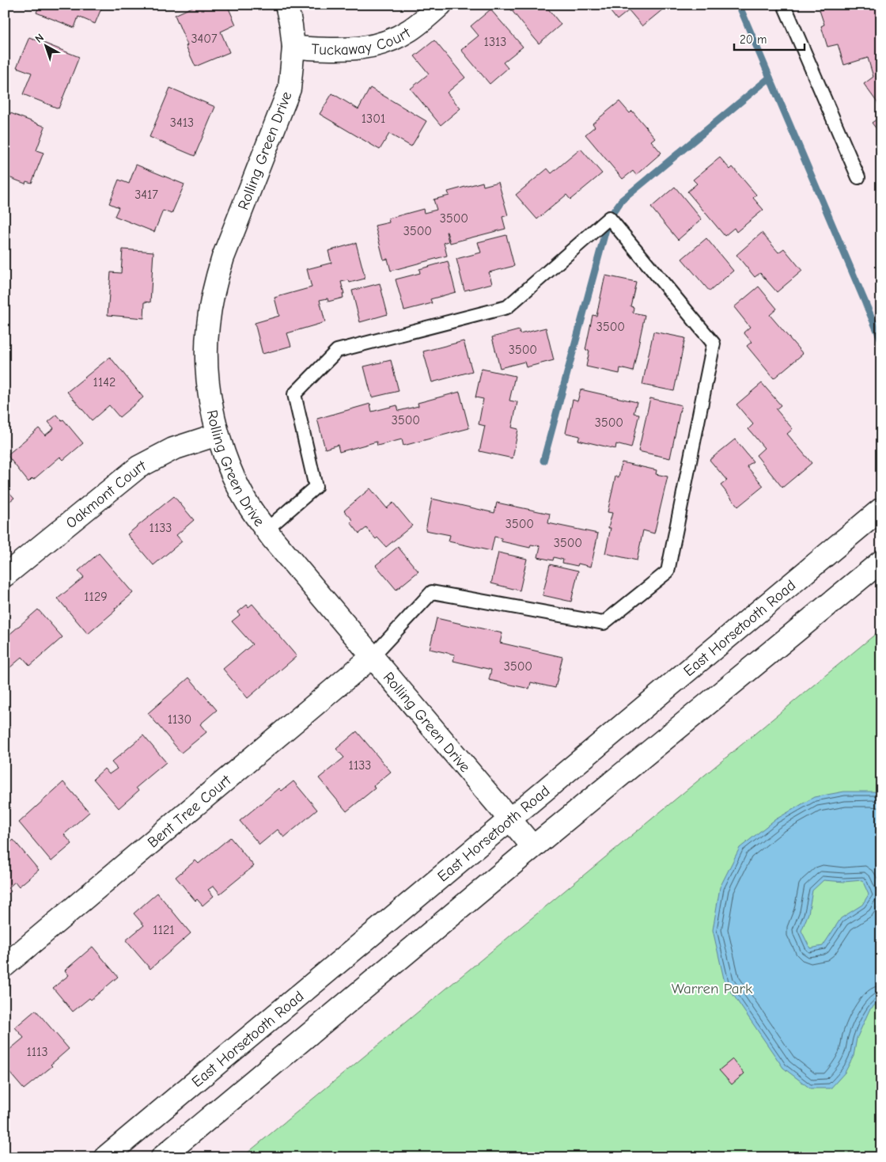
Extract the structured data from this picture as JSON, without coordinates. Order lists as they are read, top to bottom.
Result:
{
  "streets": {
    "main road": [
      "Tuckaway Court",
      "Rolling Green Drive",
      "Oakmont Court",
      "East Horsetooth Road",
      "Bent Tree Court"
    ]
  },
  "crossings": [
    ["Tuckaway Court", "Rolling Green Drive"],
    ["Rolling Green Drive", "Oakmont Court"],
    ["Rolling Green Drive", "East Horsetooth Road"],
    ["Rolling Green Drive", "Bent Tree Court"]
  ],
  "parks": ["Warren Park"],
  "house_numbers": [
    "3407",
    "1313",
    "1301",
    "3413",
    "3417",
    "3500",
    "3500",
    "3500",
    "3500",
    "1142",
    "3500",
    "3500",
    "3500",
    "1133",
    "3500",
    "1129",
    "3500",
    "1130",
    "1133",
    "1121",
    "1113"
  ],
  "scale_bar": "20 m",
  "north": "top left"
}
